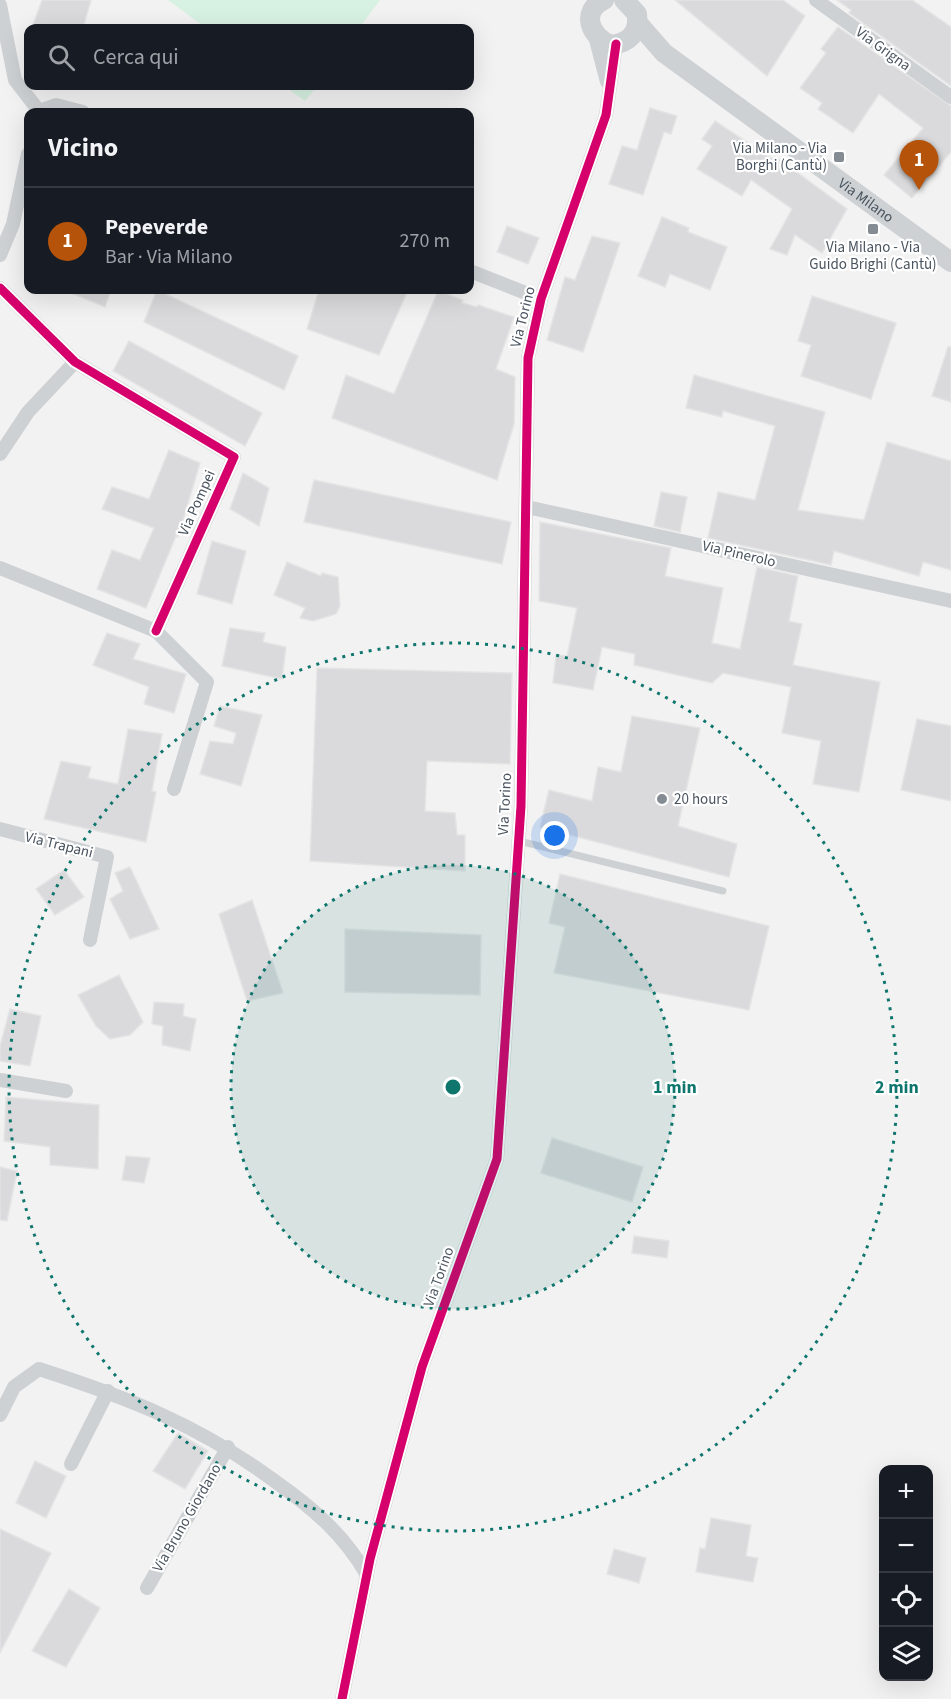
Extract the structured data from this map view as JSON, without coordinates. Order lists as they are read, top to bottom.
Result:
{
  "streets": {
    "main road": ["Via Milano"],
    "street": [
      "Via Grigna",
      "Via Torino",
      "Via Pompei",
      "Via Pinerolo",
      "Via Trapani",
      "Via Bruno Giordano"
    ]
  },
  "crossings": [
    ["Via Milano", "Via Torino"],
    ["Via Torino", "Via Pinerolo"],
    ["Via Torino", "Via Bruno Giordano"]
  ],
  "places": {
    "transit": ["Via Milano - Via Borghi (Cantù)", "Via Milano - Via Guido Brighi (Cantù)"],
    "other": ["20 hours"]
  },
  "page": {
    "search": "Cerca qui",
    "heading": "Vicino",
    "pins": "1",
    "list": [
      {
        "mark": "1",
        "name": "Pepeverde",
        "note": "Bar · Via Milano",
        "value": "270 m"
      }
    ],
    "map_buttons": ["+", "−"]
  },
  "rings": ["1 min", "2 min"]
}
